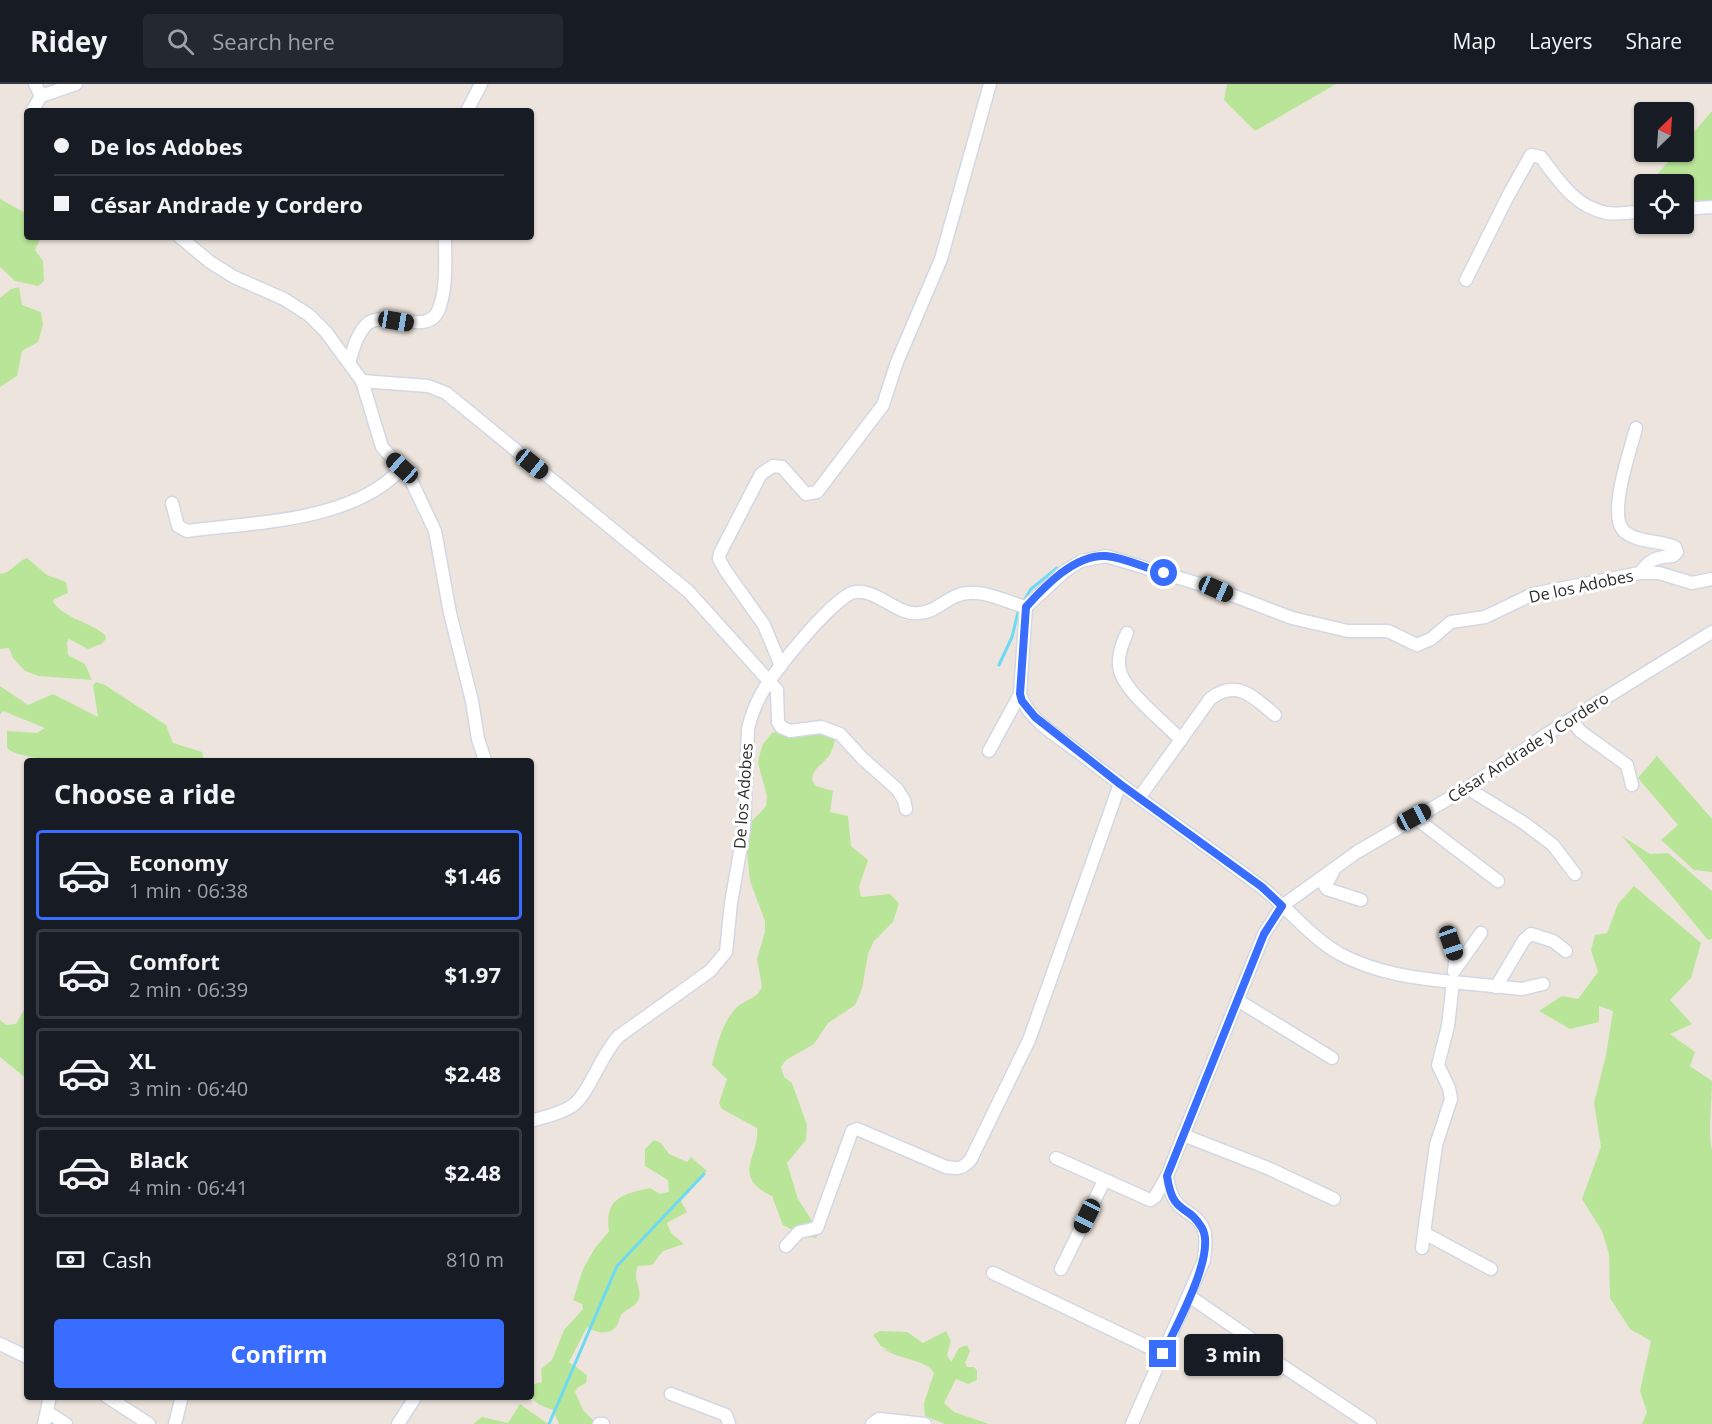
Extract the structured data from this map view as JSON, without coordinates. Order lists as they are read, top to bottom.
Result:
{
  "streets": {
    "street": ["De los Adobes", "César Andrade y Cordero"]
  },
  "north": "top right",
  "page": {
    "header": "Ridey",
    "search": "Search here",
    "nav": ["Map", "Layers", "Share"],
    "banner": ["De los Adobes", "César Andrade y Cordero"],
    "heading": "Choose a ride",
    "list": [
      {
        "name": "Economy",
        "note": "1 min · 06:38",
        "value": "$1.46"
      },
      {
        "name": "Comfort",
        "note": "2 min · 06:39",
        "value": "$1.97"
      },
      {
        "name": "XL",
        "note": "3 min · 06:40",
        "value": "$2.48"
      },
      {
        "name": "Black",
        "note": "4 min · 06:41",
        "value": "$2.48"
      }
    ],
    "pay": ["Cash", "810 m"],
    "buttons": "Confirm",
    "bubble": "3 min"
  }
}
